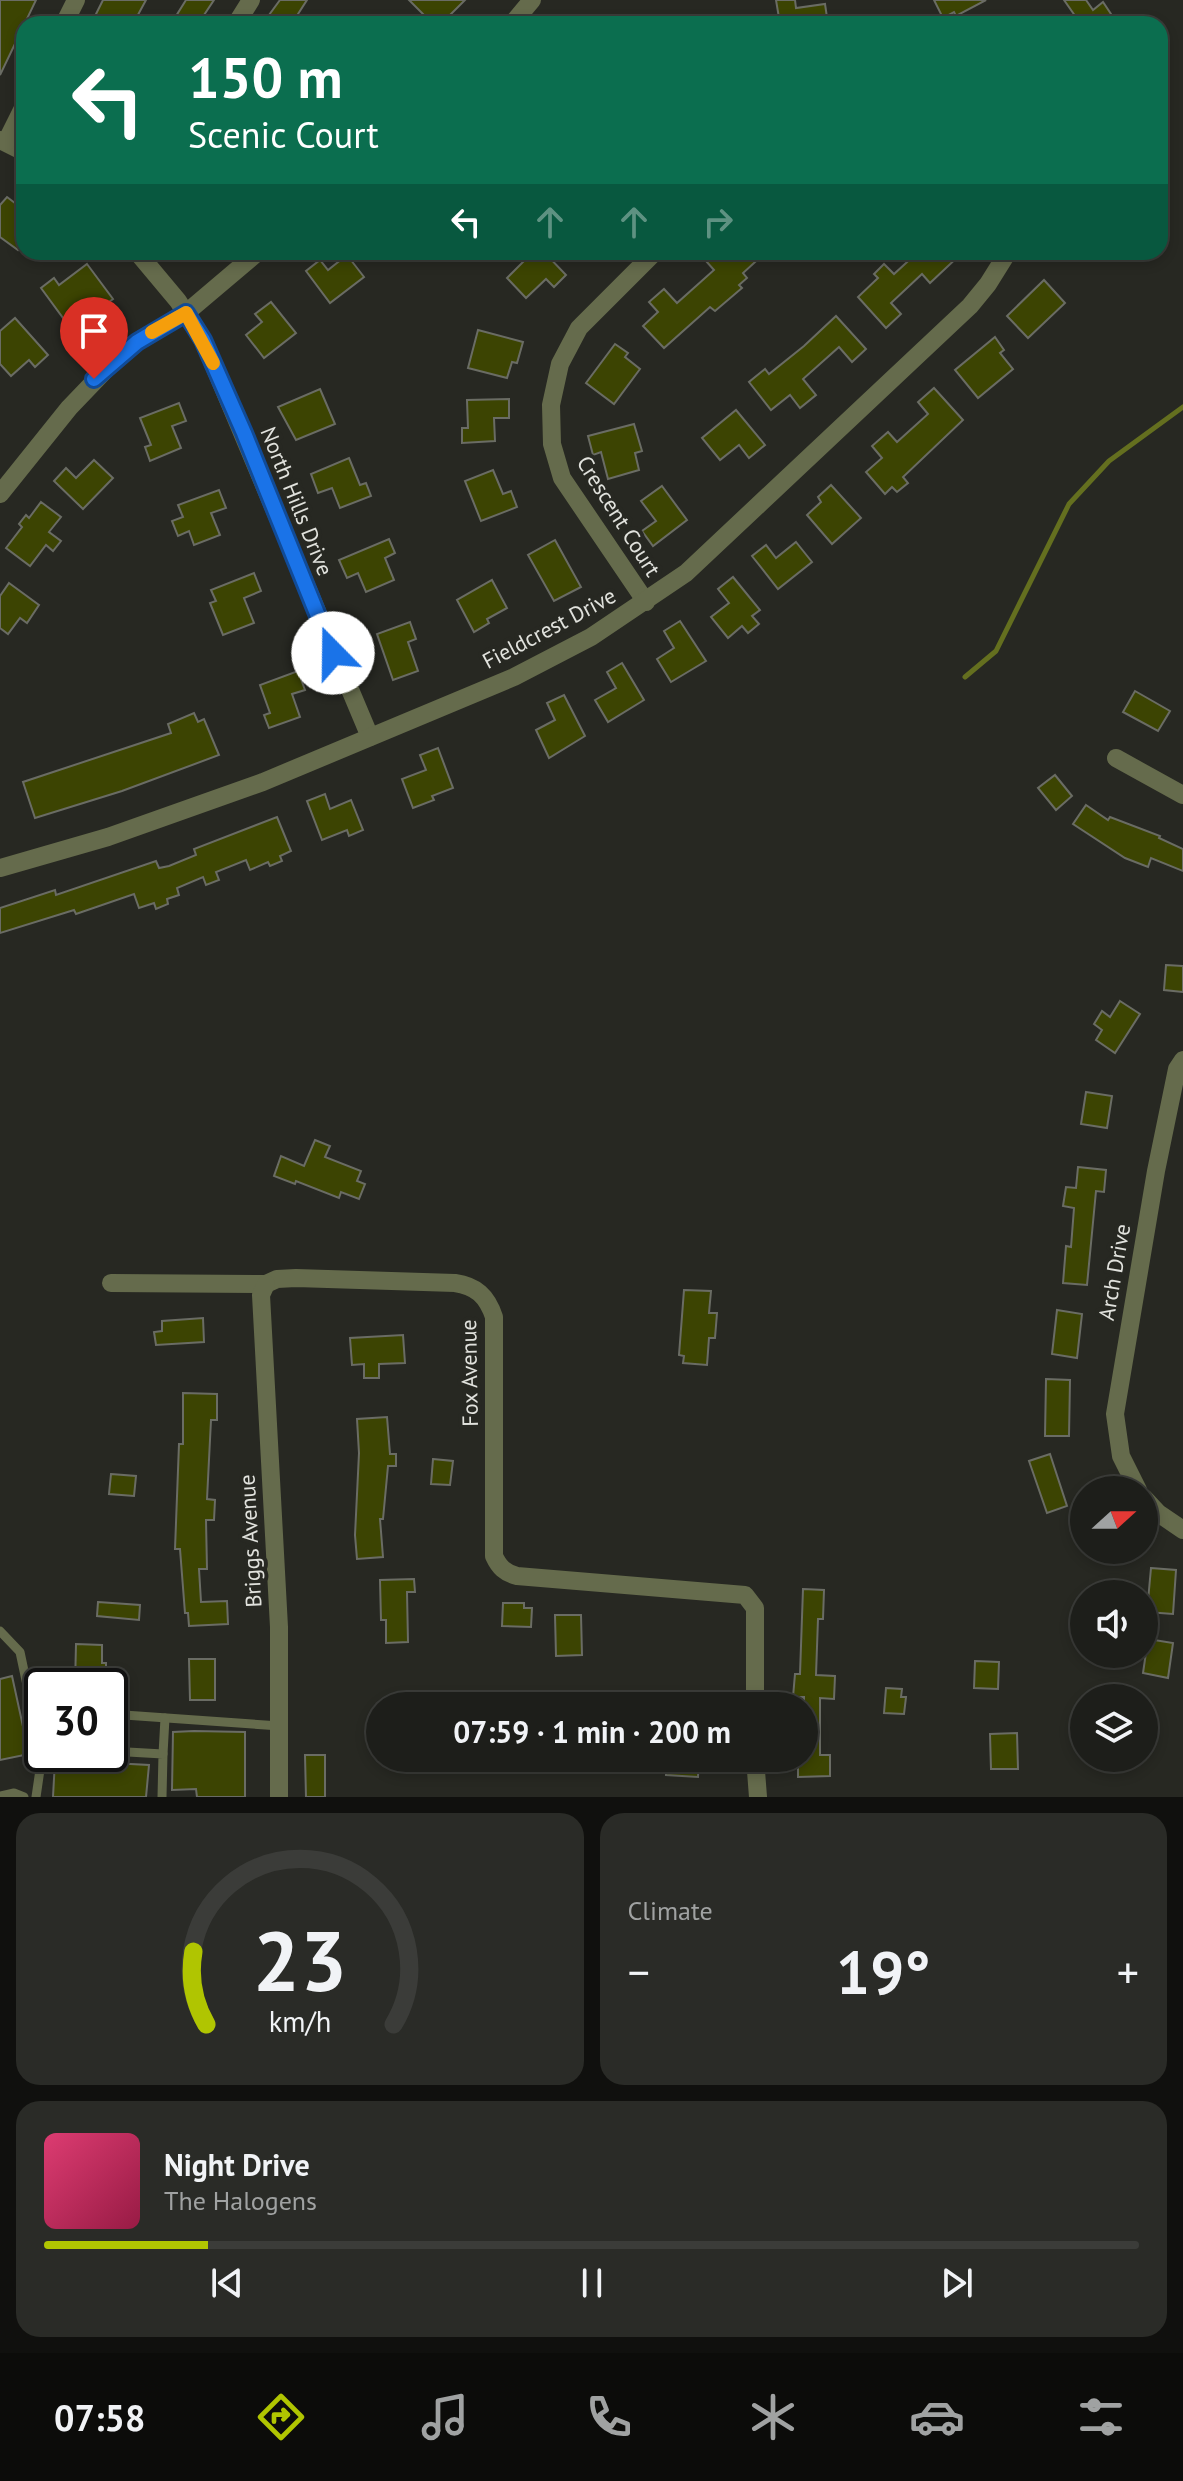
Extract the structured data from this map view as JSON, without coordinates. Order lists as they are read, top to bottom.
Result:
{
  "streets": {
    "street": [
      "North Hills Drive",
      "Crescent Court",
      "Fieldcrest Drive",
      "Arch Drive",
      "Fox Avenue",
      "Briggs Avenue"
    ]
  },
  "crossings": [
    ["North Hills Drive", "Fieldcrest Drive"],
    ["Crescent Court", "Fieldcrest Drive"],
    ["Fox Avenue", "Briggs Avenue"]
  ],
  "north": "right",
  "page": {
    "turn": ["150 m", "Scenic Court"],
    "limit": "30",
    "trip": "07:59 · 1 min · 200 m",
    "tile": "Climate",
    "heat": ["−", "19°", "+"],
    "song": ["Night Drive", "The Halogens"],
    "tabs": "07:58",
    "gauge": ["23", "km/h"]
  }
}
